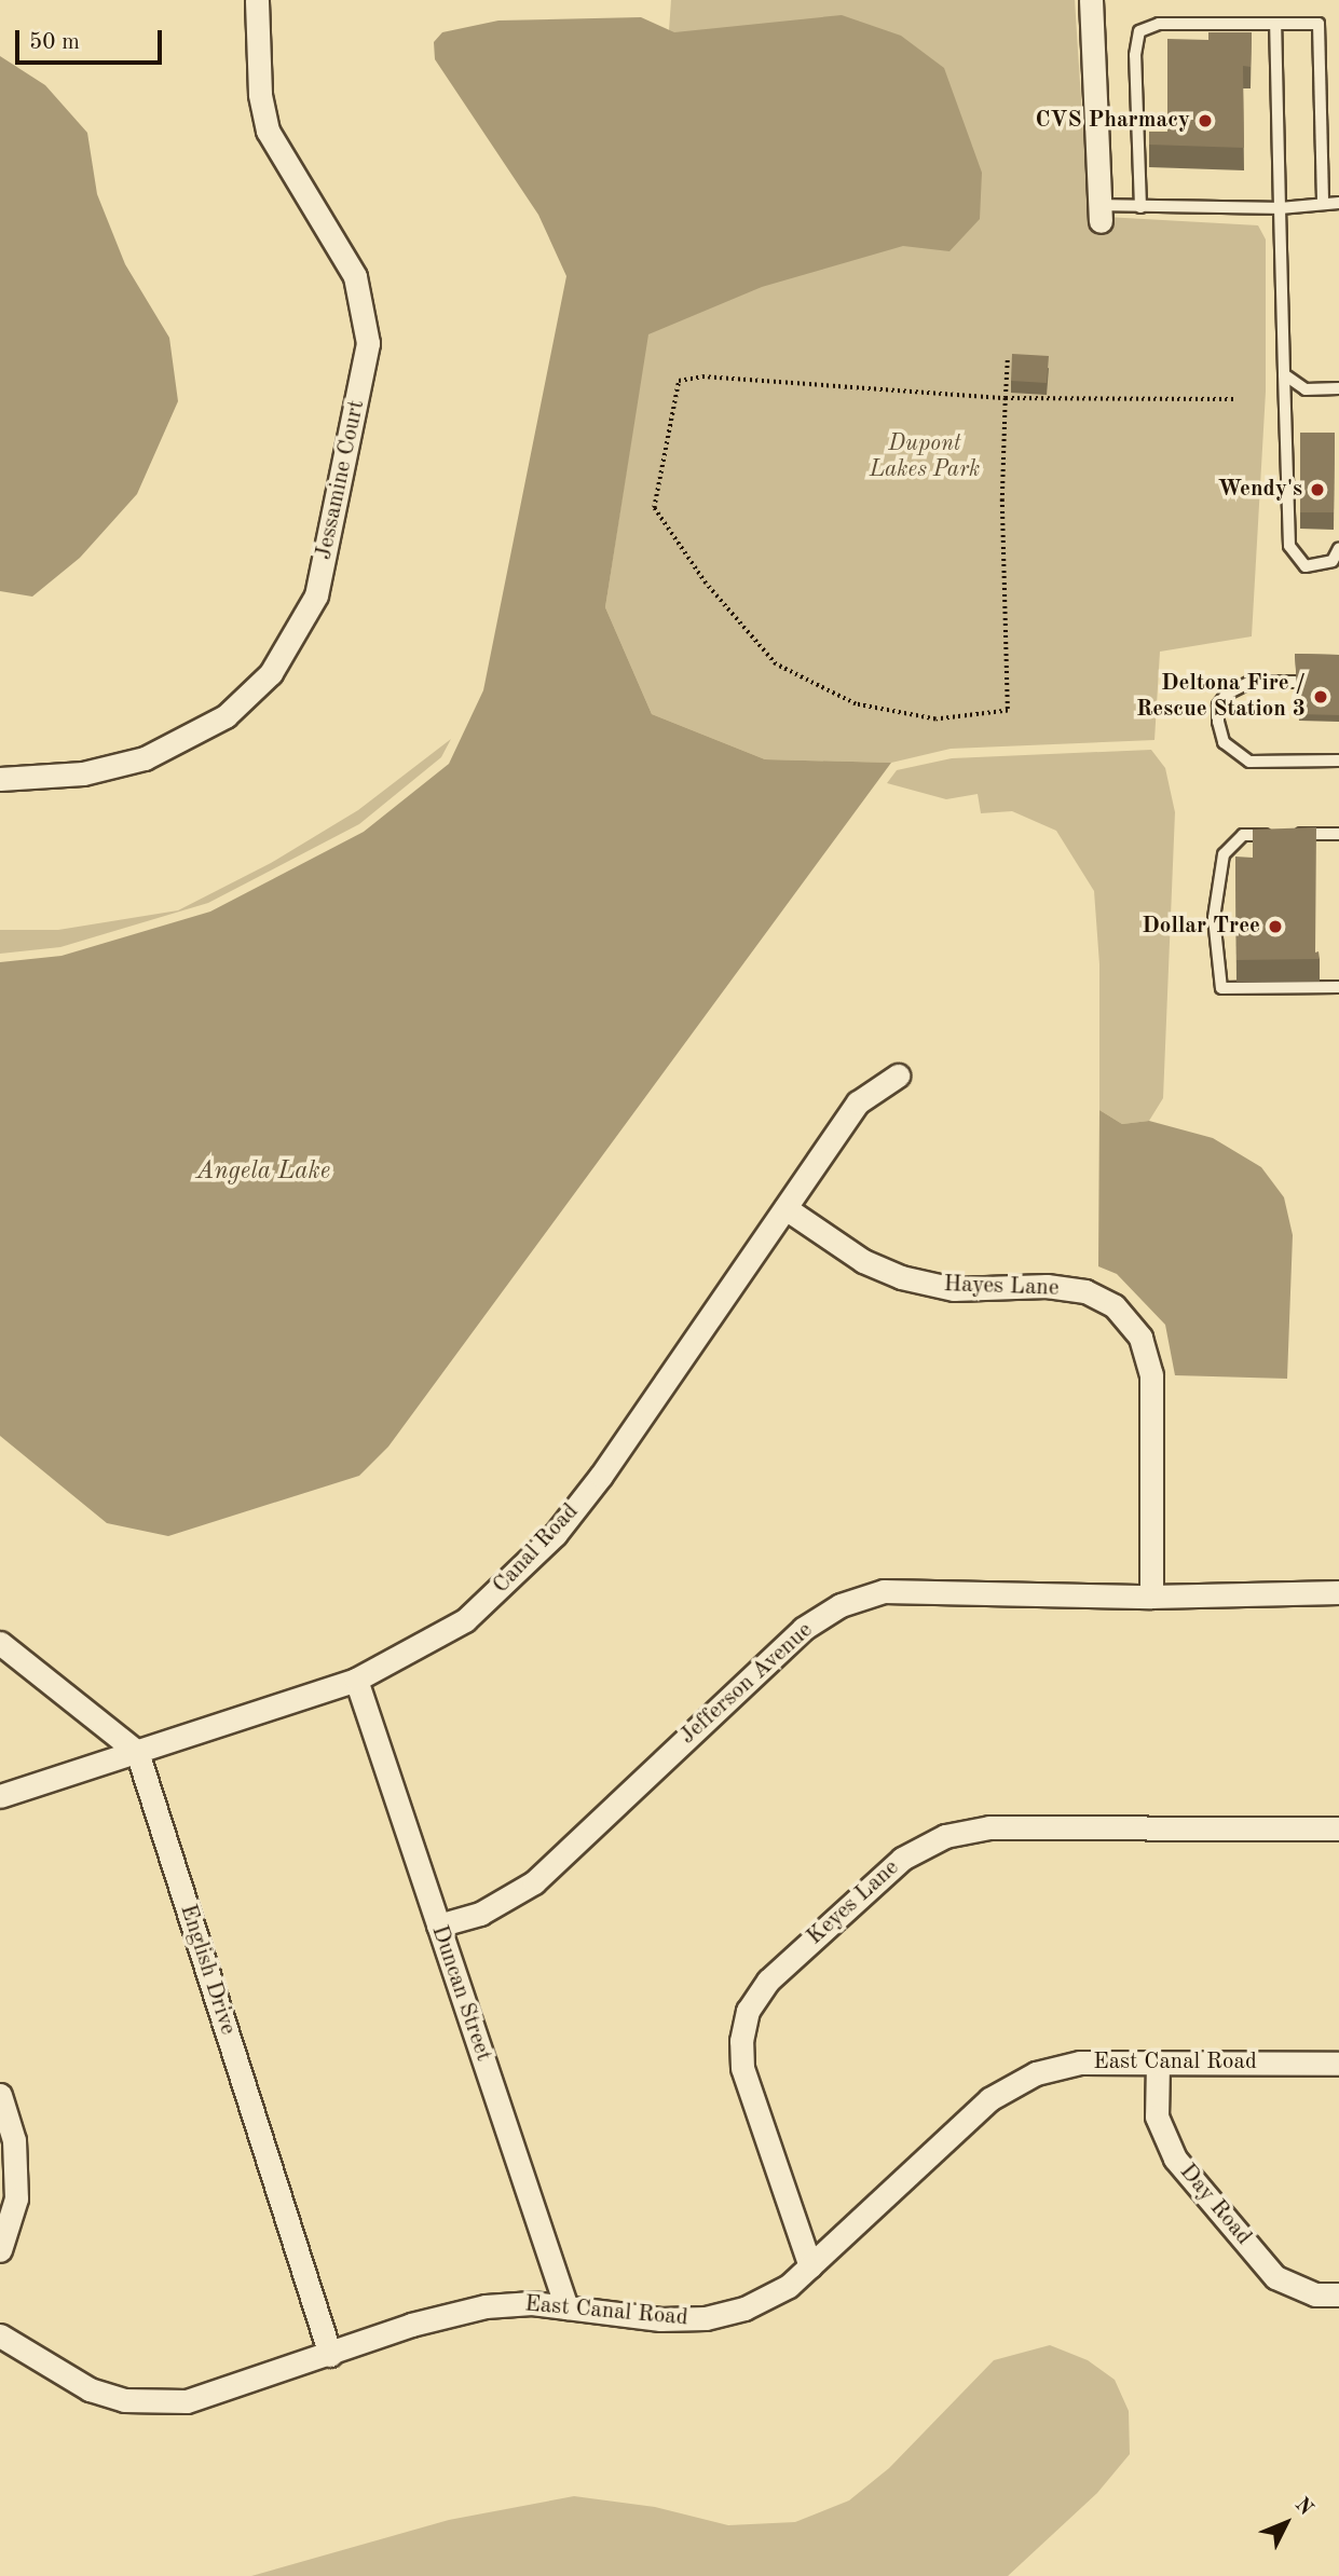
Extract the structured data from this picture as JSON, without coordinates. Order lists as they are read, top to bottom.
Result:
{
  "streets": {
    "street": [
      "Jessamine Court",
      "Hayes Lane",
      "Canal Road",
      "Jefferson Avenue",
      "Keyes Lane",
      "English Drive",
      "Duncan Street",
      "East Canal Road",
      "Day Road"
    ]
  },
  "crossings": [
    ["Hayes Lane", "Canal Road"],
    ["Hayes Lane", "Jefferson Avenue"],
    ["Canal Road", "English Drive"],
    ["Canal Road", "Duncan Street"],
    ["Jefferson Avenue", "Duncan Street"],
    ["Keyes Lane", "East Canal Road"],
    ["English Drive", "East Canal Road"],
    ["Duncan Street", "East Canal Road"],
    ["East Canal Road", "Day Road"]
  ],
  "water": ["Angela Lake"],
  "parks": ["Dupont Lakes Park"],
  "places": [
    "CVS Pharmacy",
    "Wendy's",
    "Deltona Fire / Rescue Station 3",
    "Dollar Tree"
  ],
  "scale_bar": "50 m",
  "north": "top right"
}
